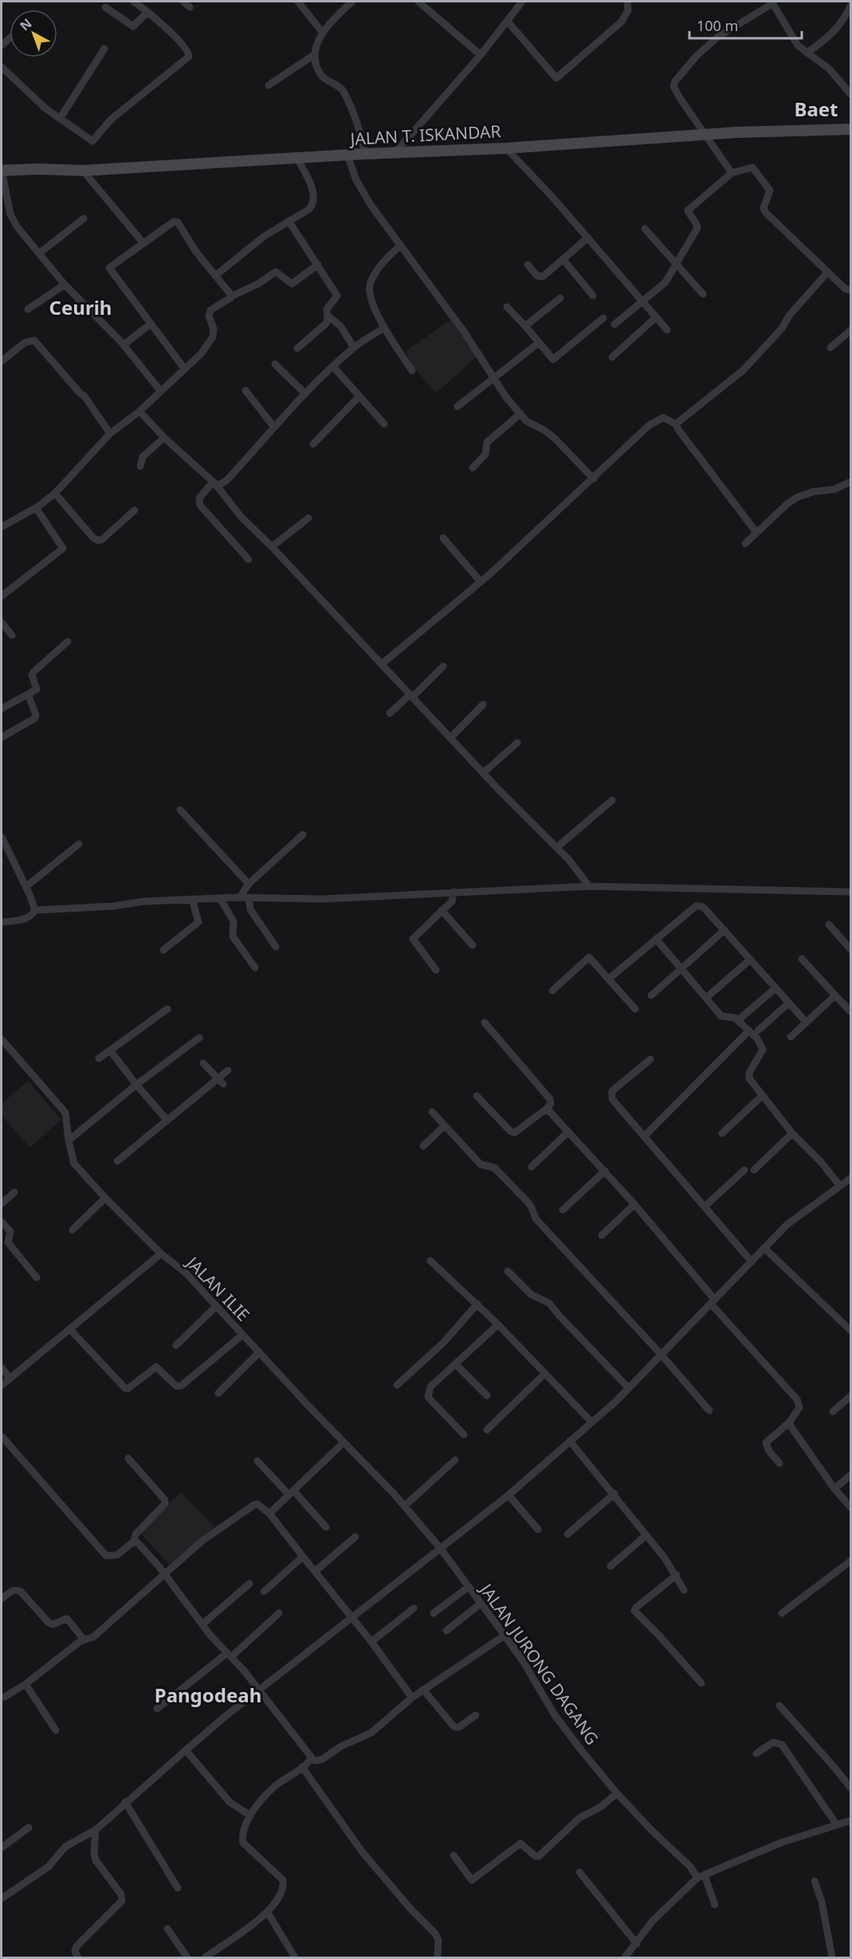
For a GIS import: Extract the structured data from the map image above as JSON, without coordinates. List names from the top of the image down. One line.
{"streets":{"street":["JALAN T. ISKANDAR","JALAN ILIE","JALAN JURONG DAGANG"]},"crossings":[["JALAN ILIE","JALAN JURONG DAGANG"]],"districts":["Baet","Ceurih","Pangodeah"],"scale_bar":"100 m","north":"top left"}
